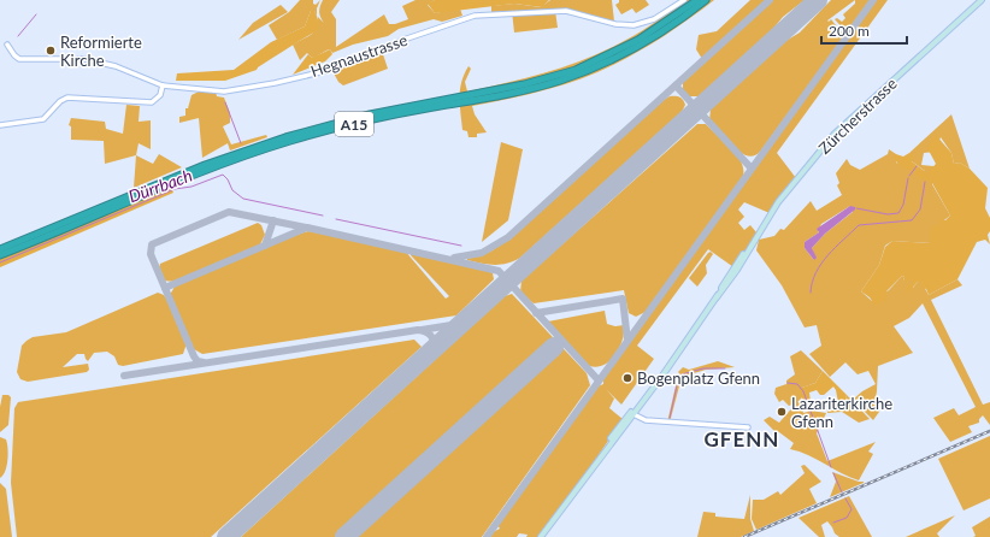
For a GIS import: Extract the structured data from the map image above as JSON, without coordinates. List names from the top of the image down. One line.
{"streets":{"highway":["A15"],"main road":["Zürcherstrasse"],"street":["Hegnaustrasse"]},"districts":["GFENN"],"water":["Dürrbach"],"places":["Reformierte Kirche","Bogenplatz Gfenn","Lazariterkirche Gfenn"],"scale_bar":"200 m"}
